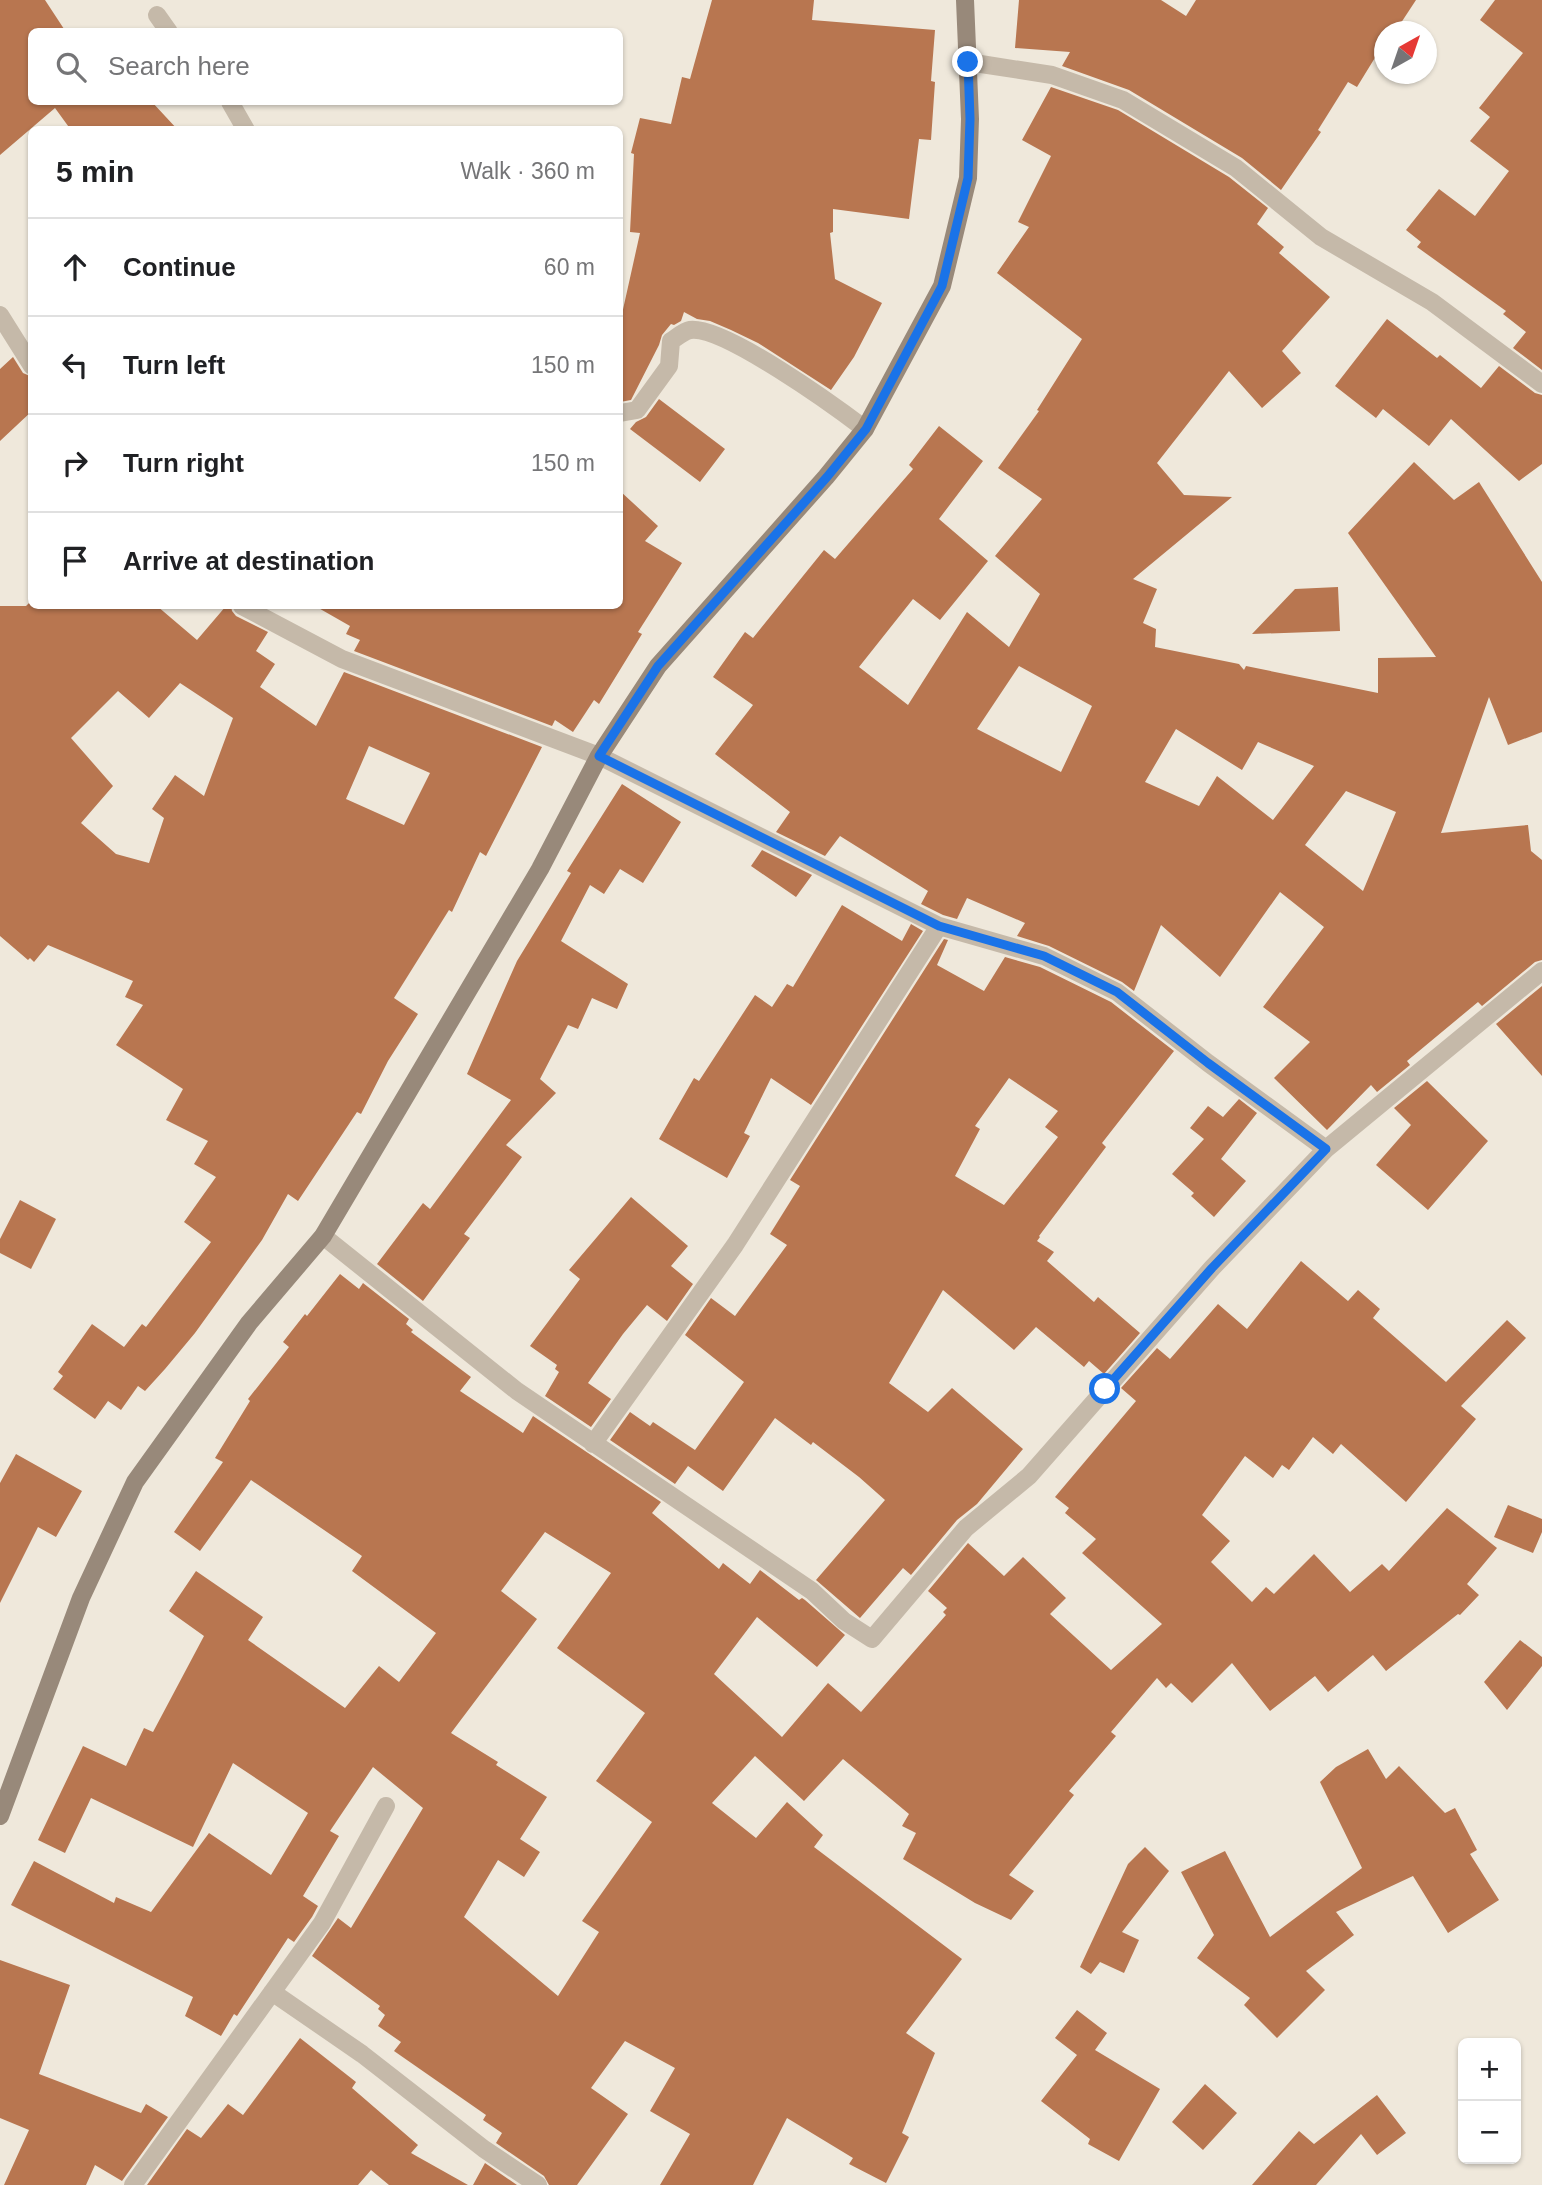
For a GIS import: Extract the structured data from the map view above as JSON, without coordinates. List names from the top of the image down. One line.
{"north":"top right","page":{"search":"Search here","heading":["5 min","Walk · 360 m"],"list":[["Continue","60 m"],["Turn left","150 m"],["Turn right","150 m"],"Arrive at destination"],"map_buttons":["+","−"]}}
